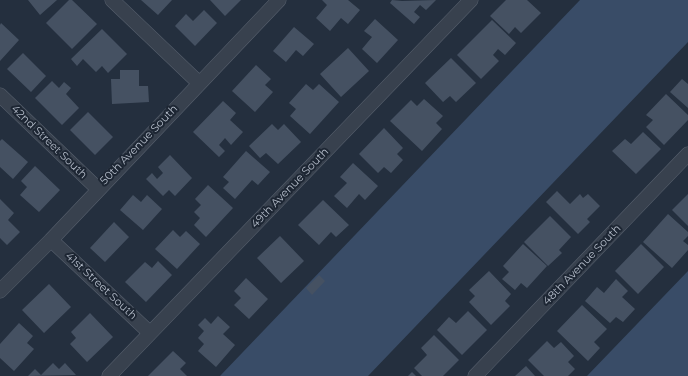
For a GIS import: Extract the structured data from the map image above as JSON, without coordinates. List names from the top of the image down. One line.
{"streets":{"street":["42nd Street South","50th Avenue South","49th Avenue South","48th Avenue South","41st Street South"]},"crossings":[["42nd Street South","50th Avenue South"],["50th Avenue South","41st Street South"],["49th Avenue South","41st Street South"]]}
